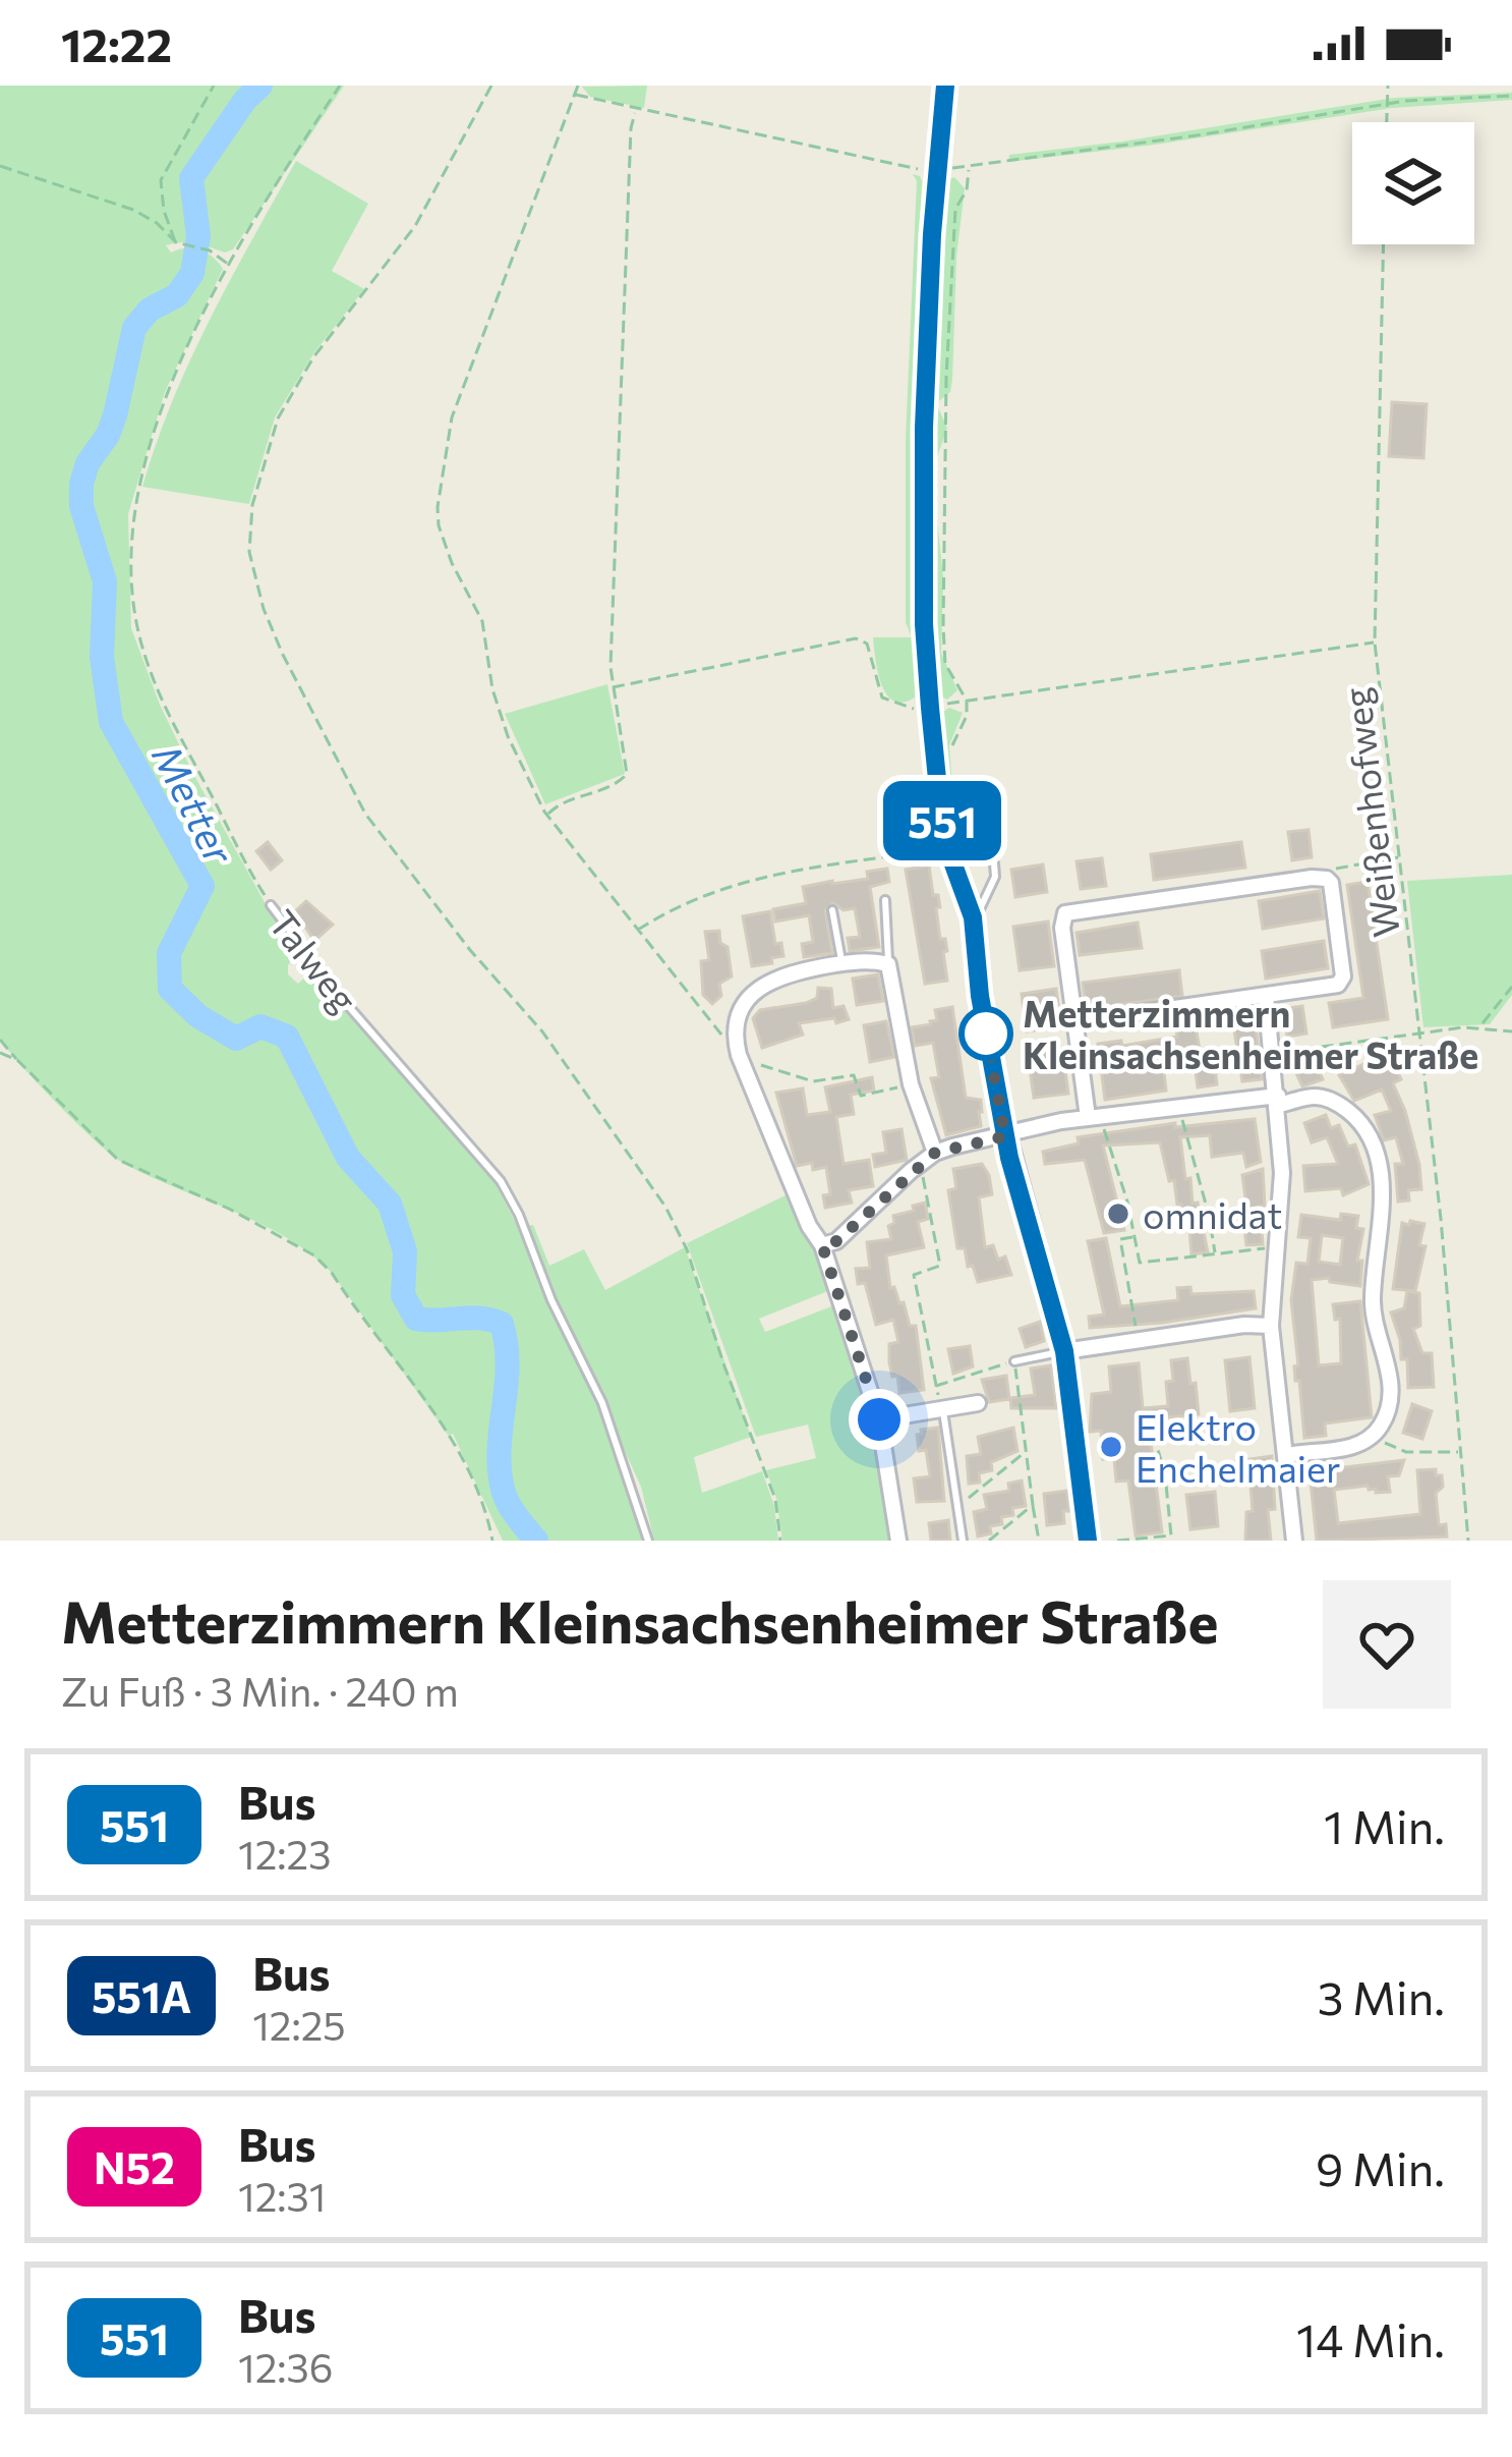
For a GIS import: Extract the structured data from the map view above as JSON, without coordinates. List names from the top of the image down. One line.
{"streets":{"lane":["Talweg"],"path":["Weißenhofweg"]},"water":["Metter"],"places":["Metterzimmern Kleinsachsenheimer Straße","omnidat","Elektro Enchelmaier"],"lines":["bus line 551"],"page":{"status":"12:22","on_map":"551","heading":["Metterzimmern Kleinsachsenheimer Straße","Zu Fuß · 3 Min. · 240 m"],"list":[{"mark":"551","name":"Bus","note":"12:23","value":"1 Min."},{"mark":"551A","name":"Bus","note":"12:25","value":"3 Min."},{"mark":"N52","name":"Bus","note":"12:31","value":"9 Min."},{"mark":"551","name":"Bus","note":"12:36","value":"14 Min."}]}}
